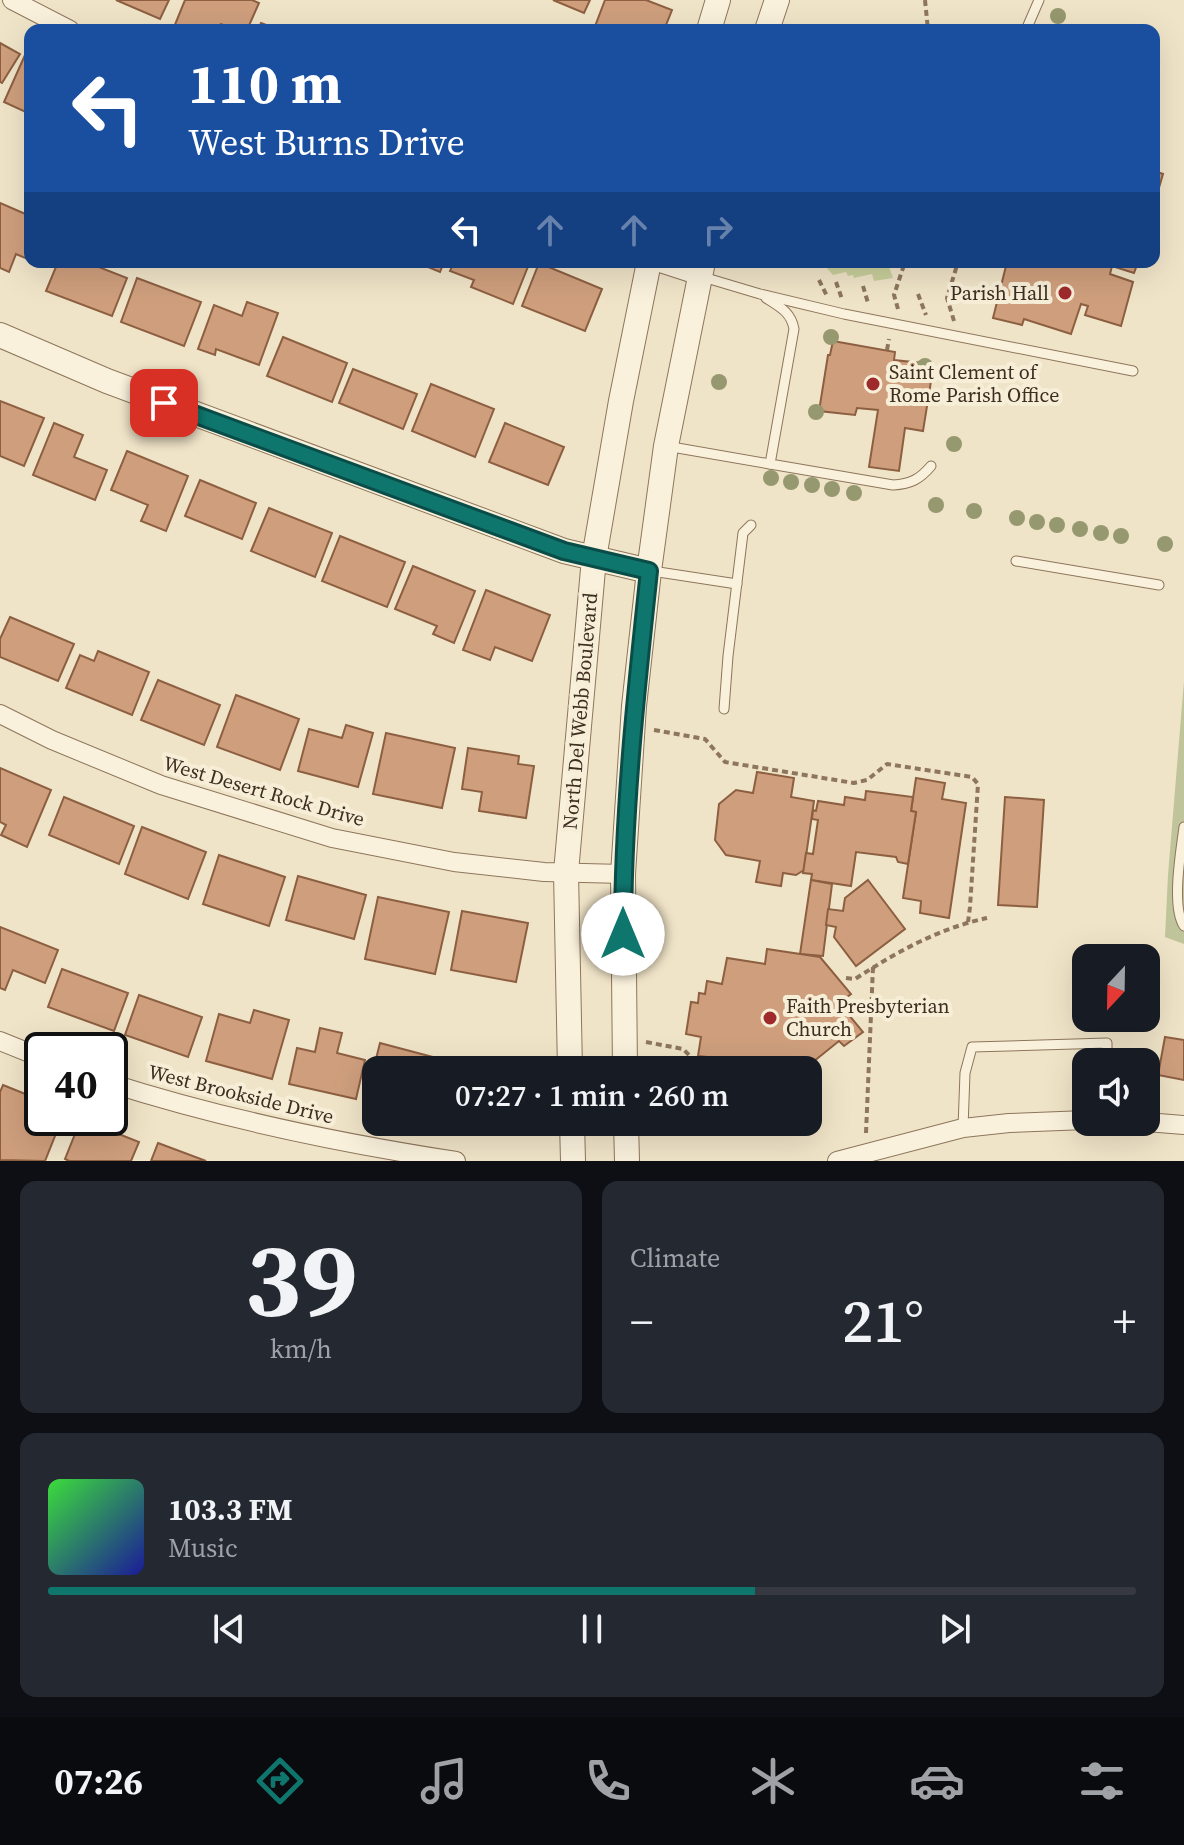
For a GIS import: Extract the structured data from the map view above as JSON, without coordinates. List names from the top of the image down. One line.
{"streets":{"street":["North Del Webb Boulevard","West Desert Rock Drive","West Brookside Drive"]},"crossings":[["North Del Webb Boulevard","West Desert Rock Drive"]],"places":["Parish Hall","Saint Clement of Rome Parish Office","Faith Presbyterian Church"],"north":"bottom","page":{"turn":["110 m","West Burns Drive"],"limit":"40","trip":"07:27 · 1 min · 260 m","tile":[["39","km/h"],"Climate"],"heat":["−","21°","+"],"song":["103.3 FM","Music"],"tabs":"07:26"}}
